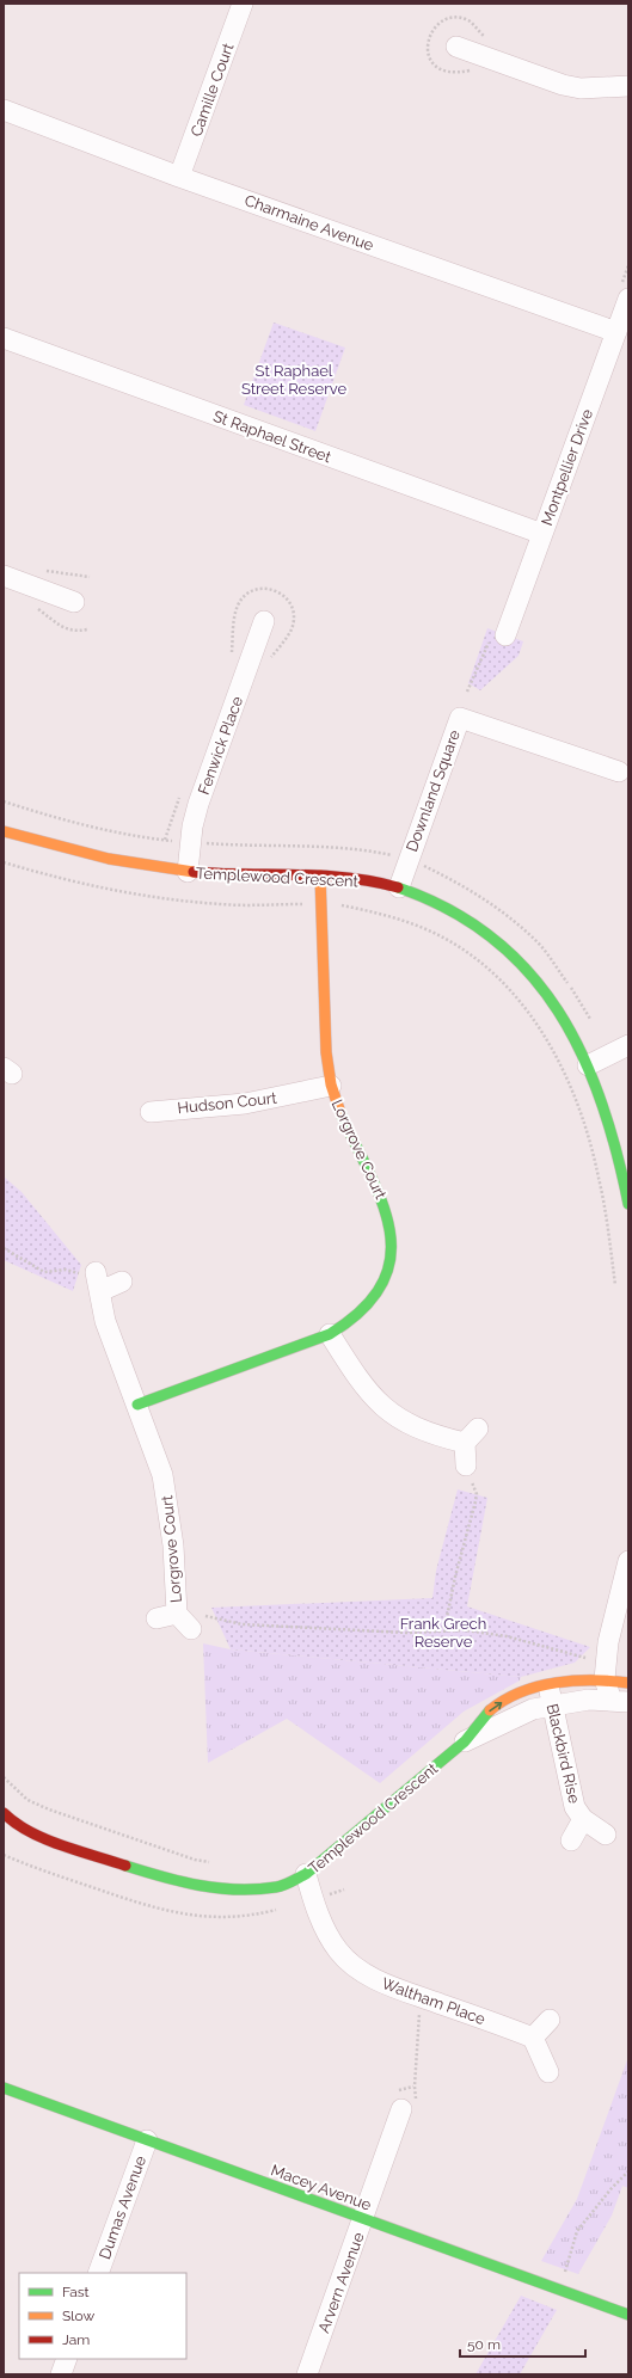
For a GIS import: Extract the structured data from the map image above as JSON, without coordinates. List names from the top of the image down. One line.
{"streets":{"street":["Camille Court","Charmaine Avenue","St Raphael Street","Montpellier Drive","Fenwick Place","Downland Square","Templewood Crescent","Hudson Court","Lorgrove Court","Blackbird Rise","Waltham Place","Macey Avenue","Dumas Avenue","Arvern Avenue"]},"crossings":[["Camille Court","Charmaine Avenue"],["Charmaine Avenue","Montpellier Drive"],["St Raphael Street","Montpellier Drive"],["Fenwick Place","Templewood Crescent"],["Downland Square","Templewood Crescent"],["Templewood Crescent","Lorgrove Court"],["Templewood Crescent","Blackbird Rise"],["Templewood Crescent","Waltham Place"],["Hudson Court","Lorgrove Court"],["Macey Avenue","Dumas Avenue"],["Macey Avenue","Arvern Avenue"]],"parks":["St Raphael Street Reserve","Frank Grech Reserve"],"legend":["Fast","Slow","Jam"],"scale_bar":"50 m"}
